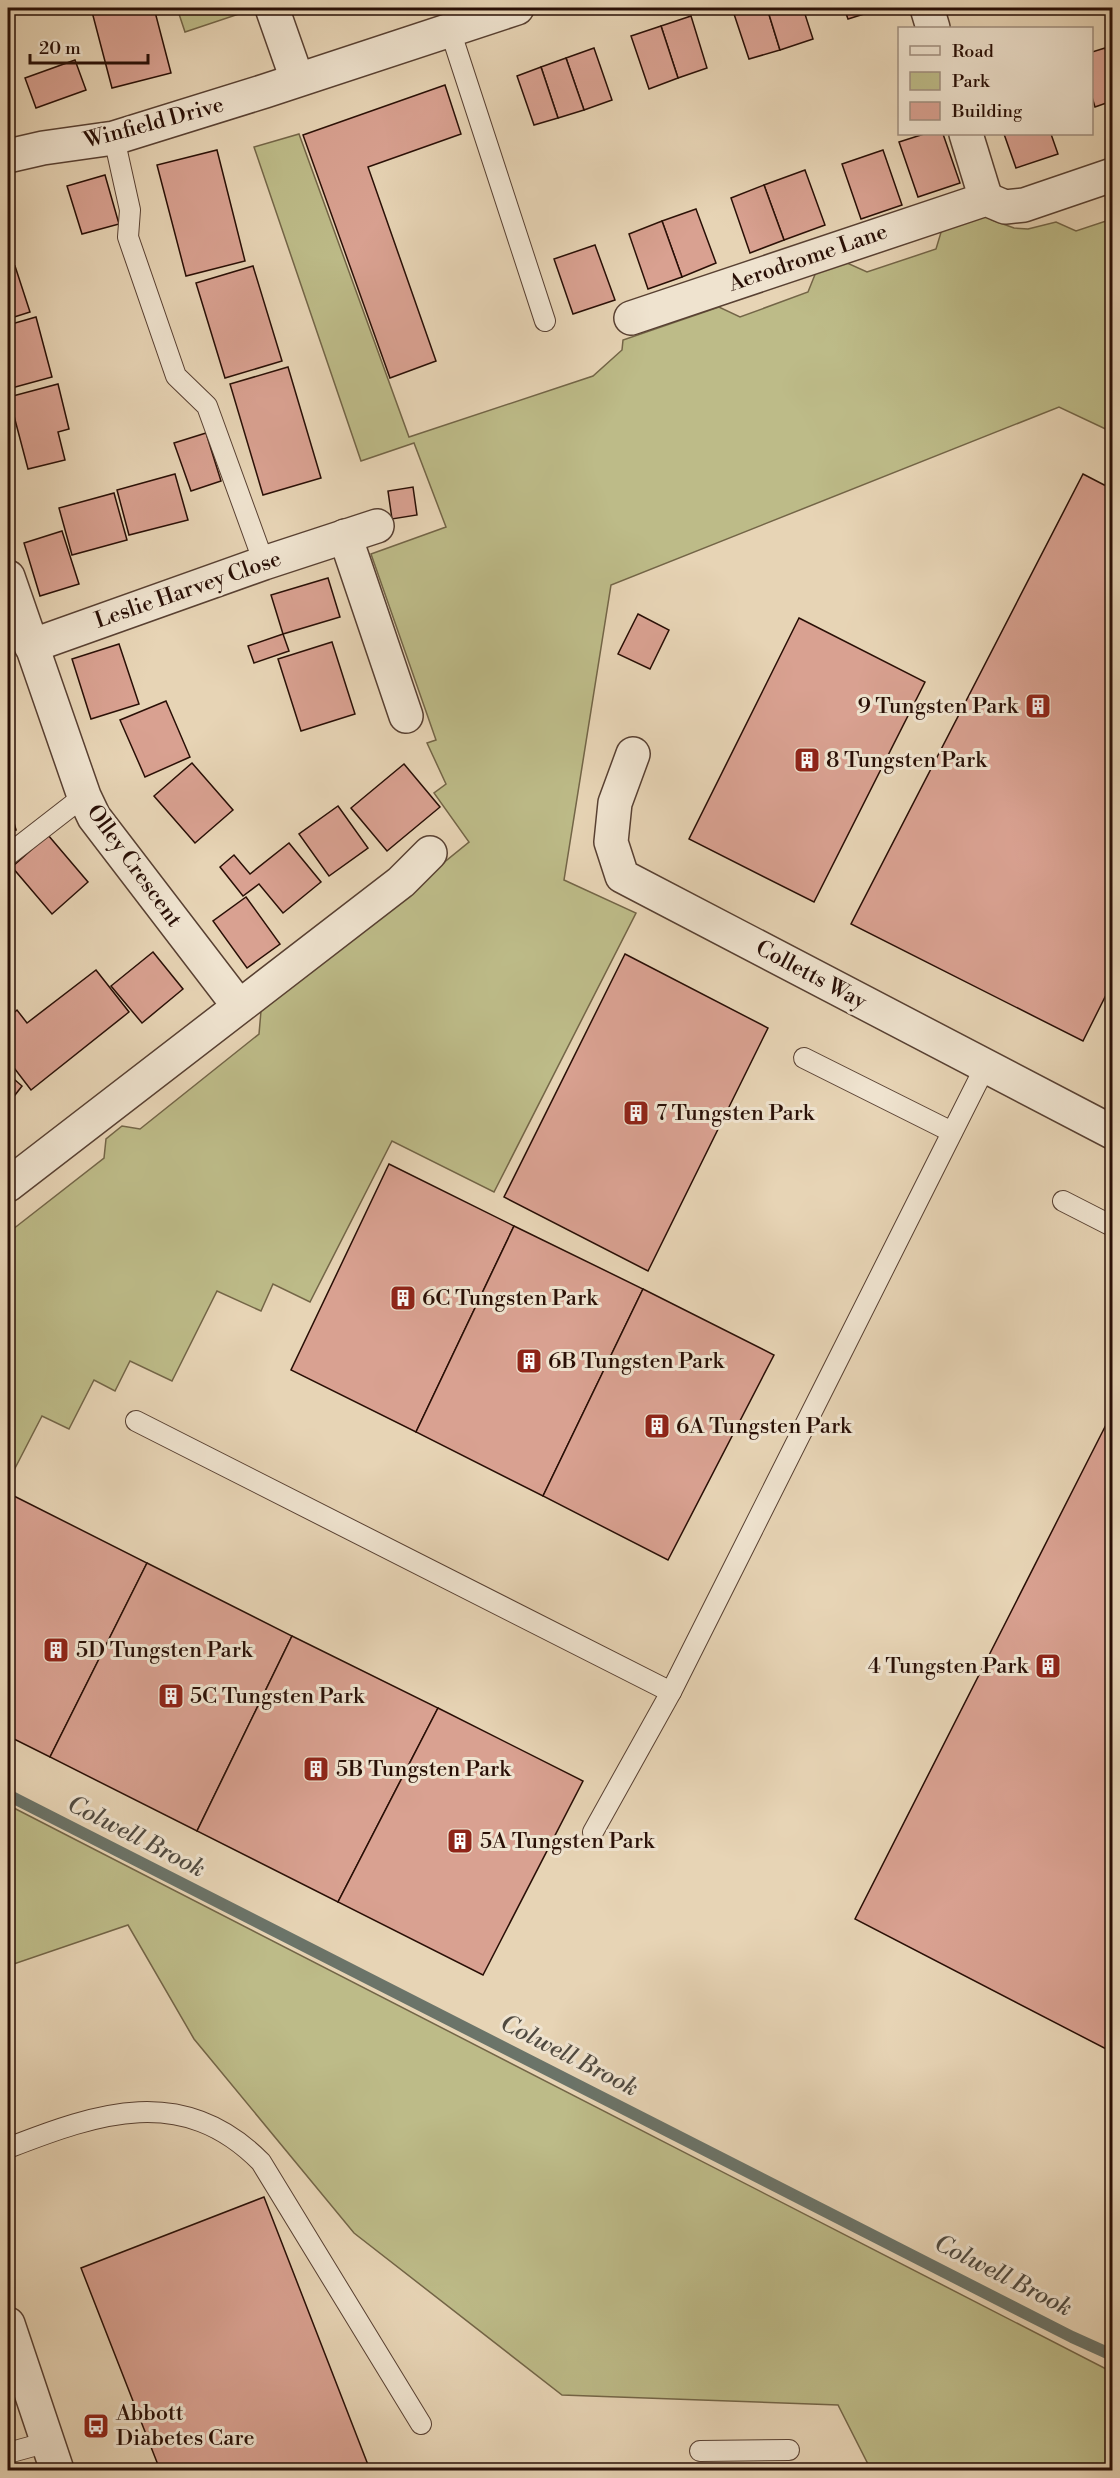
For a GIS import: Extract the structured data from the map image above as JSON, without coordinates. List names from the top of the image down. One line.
{"streets":{"street":["Winfield Drive","Aerodrome Lane","Leslie Harvey Close","Olley Crescent","Colletts Way"]},"crossings":[["Leslie Harvey Close","Olley Crescent"]],"water":["Colwell Brook"],"places":{"building":["9 Tungsten Park","8 Tungsten Park","7 Tungsten Park","6C Tungsten Park","6B Tungsten Park","6A Tungsten Park","5D Tungsten Park","4 Tungsten Park","5C Tungsten Park","5B Tungsten Park","5A Tungsten Park"],"bus stop":["Abbott Diabetes Care"]},"legend":["Road","Park","Building"],"scale_bar":"20 m"}
